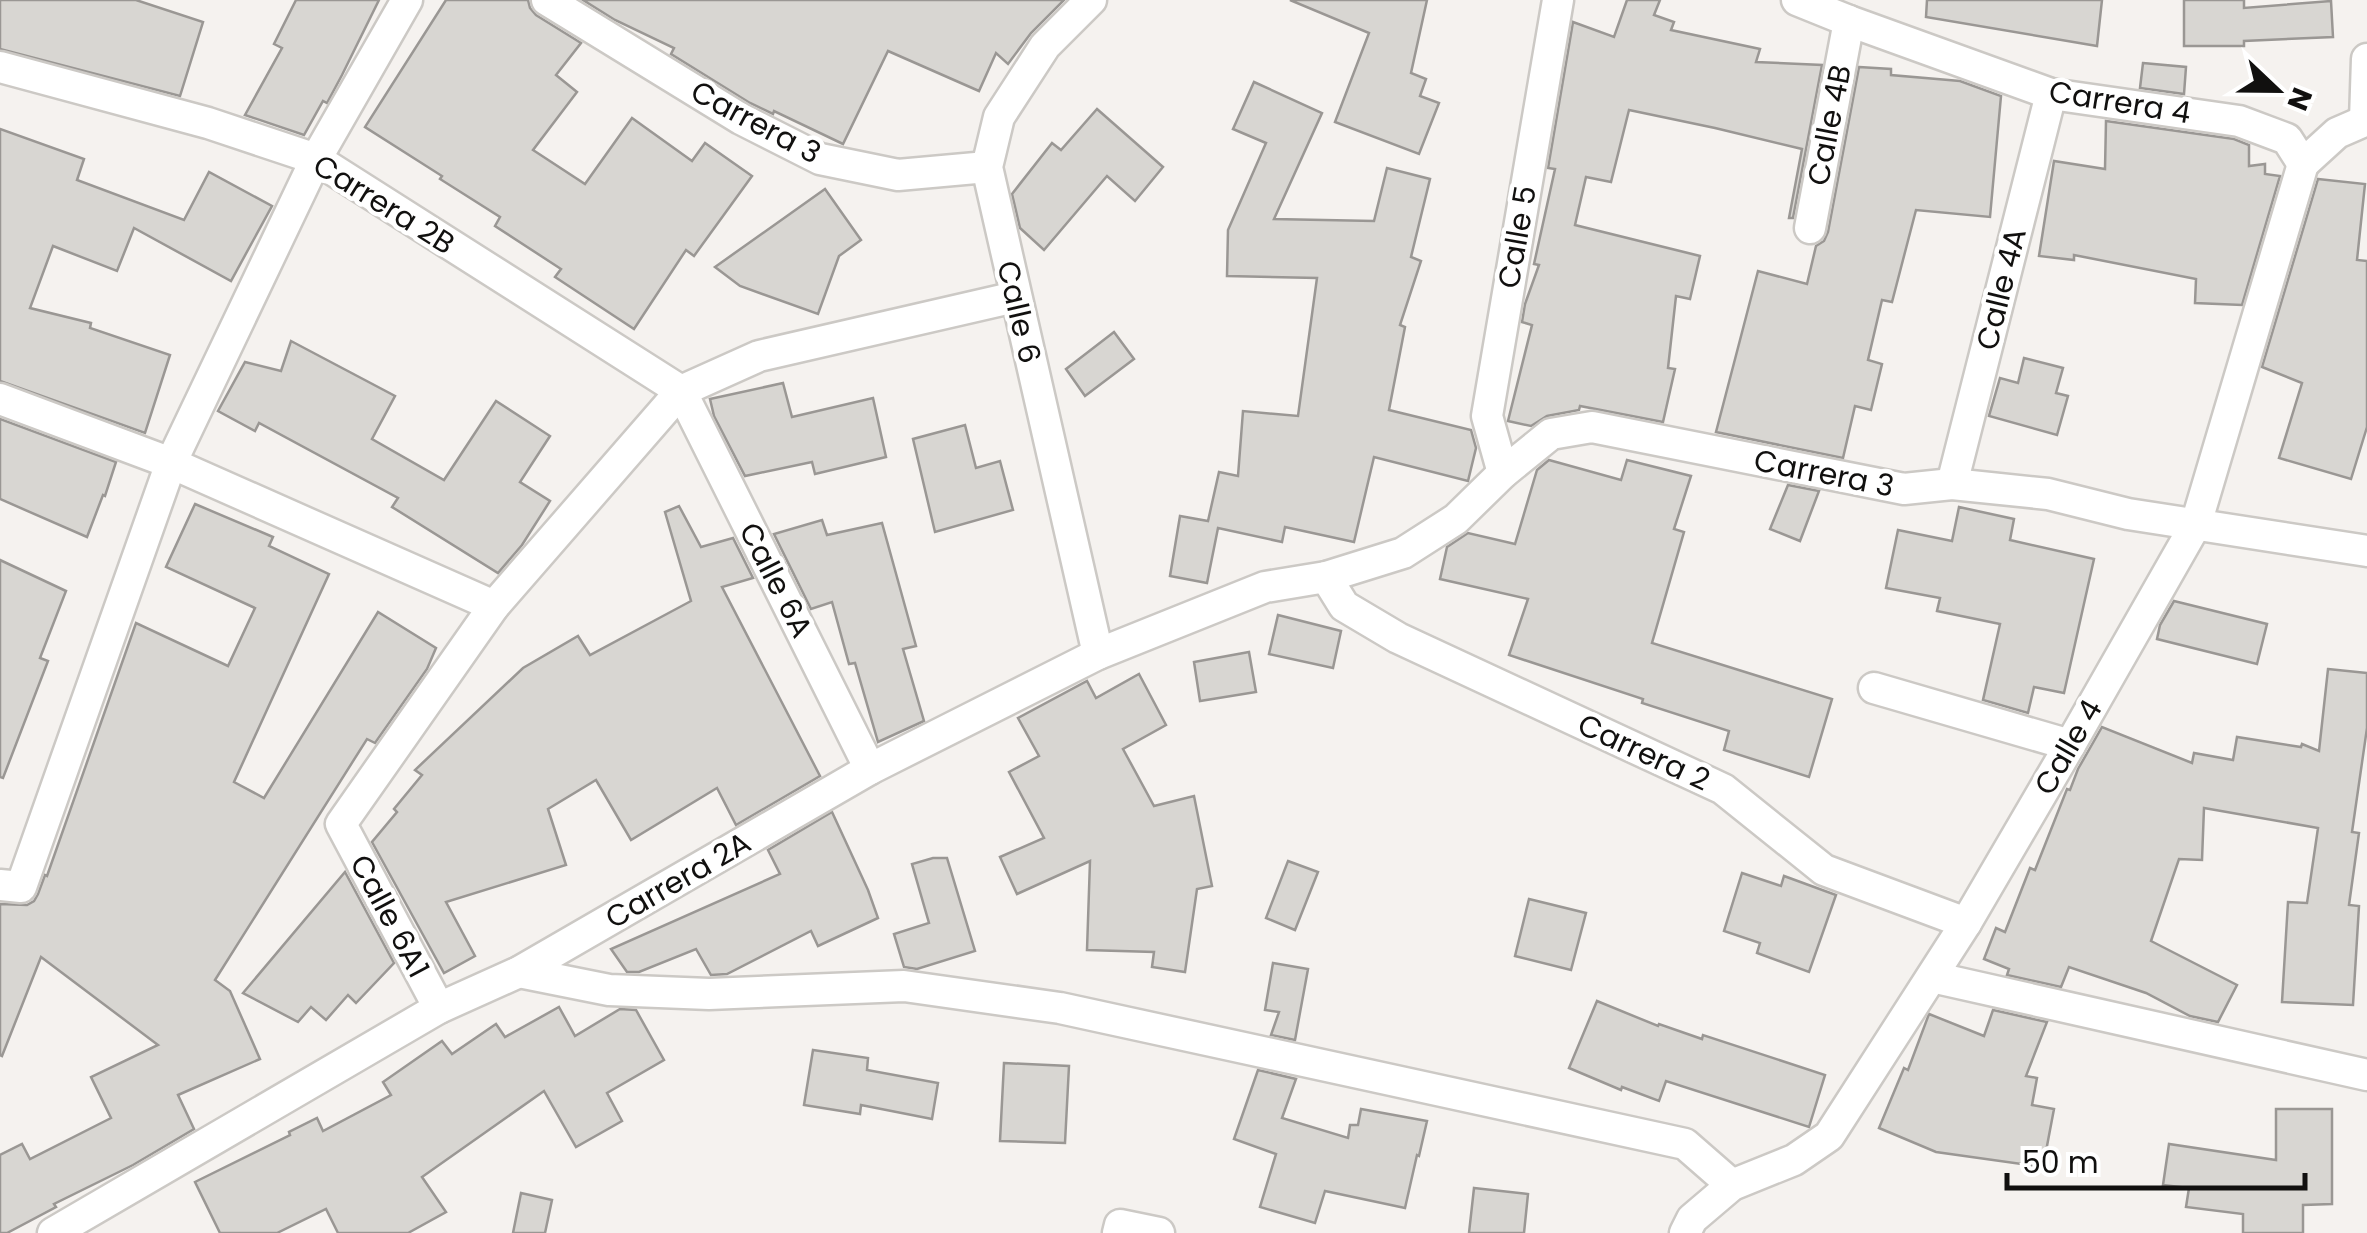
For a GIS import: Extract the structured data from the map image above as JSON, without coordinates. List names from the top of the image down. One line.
{"streets":{"street":["Carrera 4","Carrera 3","Calle 4B","Carrera 2B","Calle 5","Calle 4A","Calle 6","Calle 6A","Calle 4","Carrera 2","Carrera 2A","Calle 6A1"]},"crossings":[["Carrera 4","Calle 4B"],["Carrera 4","Calle 4A"],["Carrera 4","Calle 4"],["Carrera 3","Calle 5"],["Carrera 3","Calle 4A"],["Carrera 3","Calle 6"],["Carrera 3","Calle 4"],["Carrera 3","Carrera 2"],["Carrera 3","Carrera 2A"],["Carrera 2B","Calle 6A"],["Calle 6","Carrera 2A"],["Calle 6A","Carrera 2A"],["Calle 4","Carrera 2"],["Carrera 2","Carrera 2A"],["Carrera 2A","Calle 6A1"]],"scale_bar":"50 m","north":"right"}
